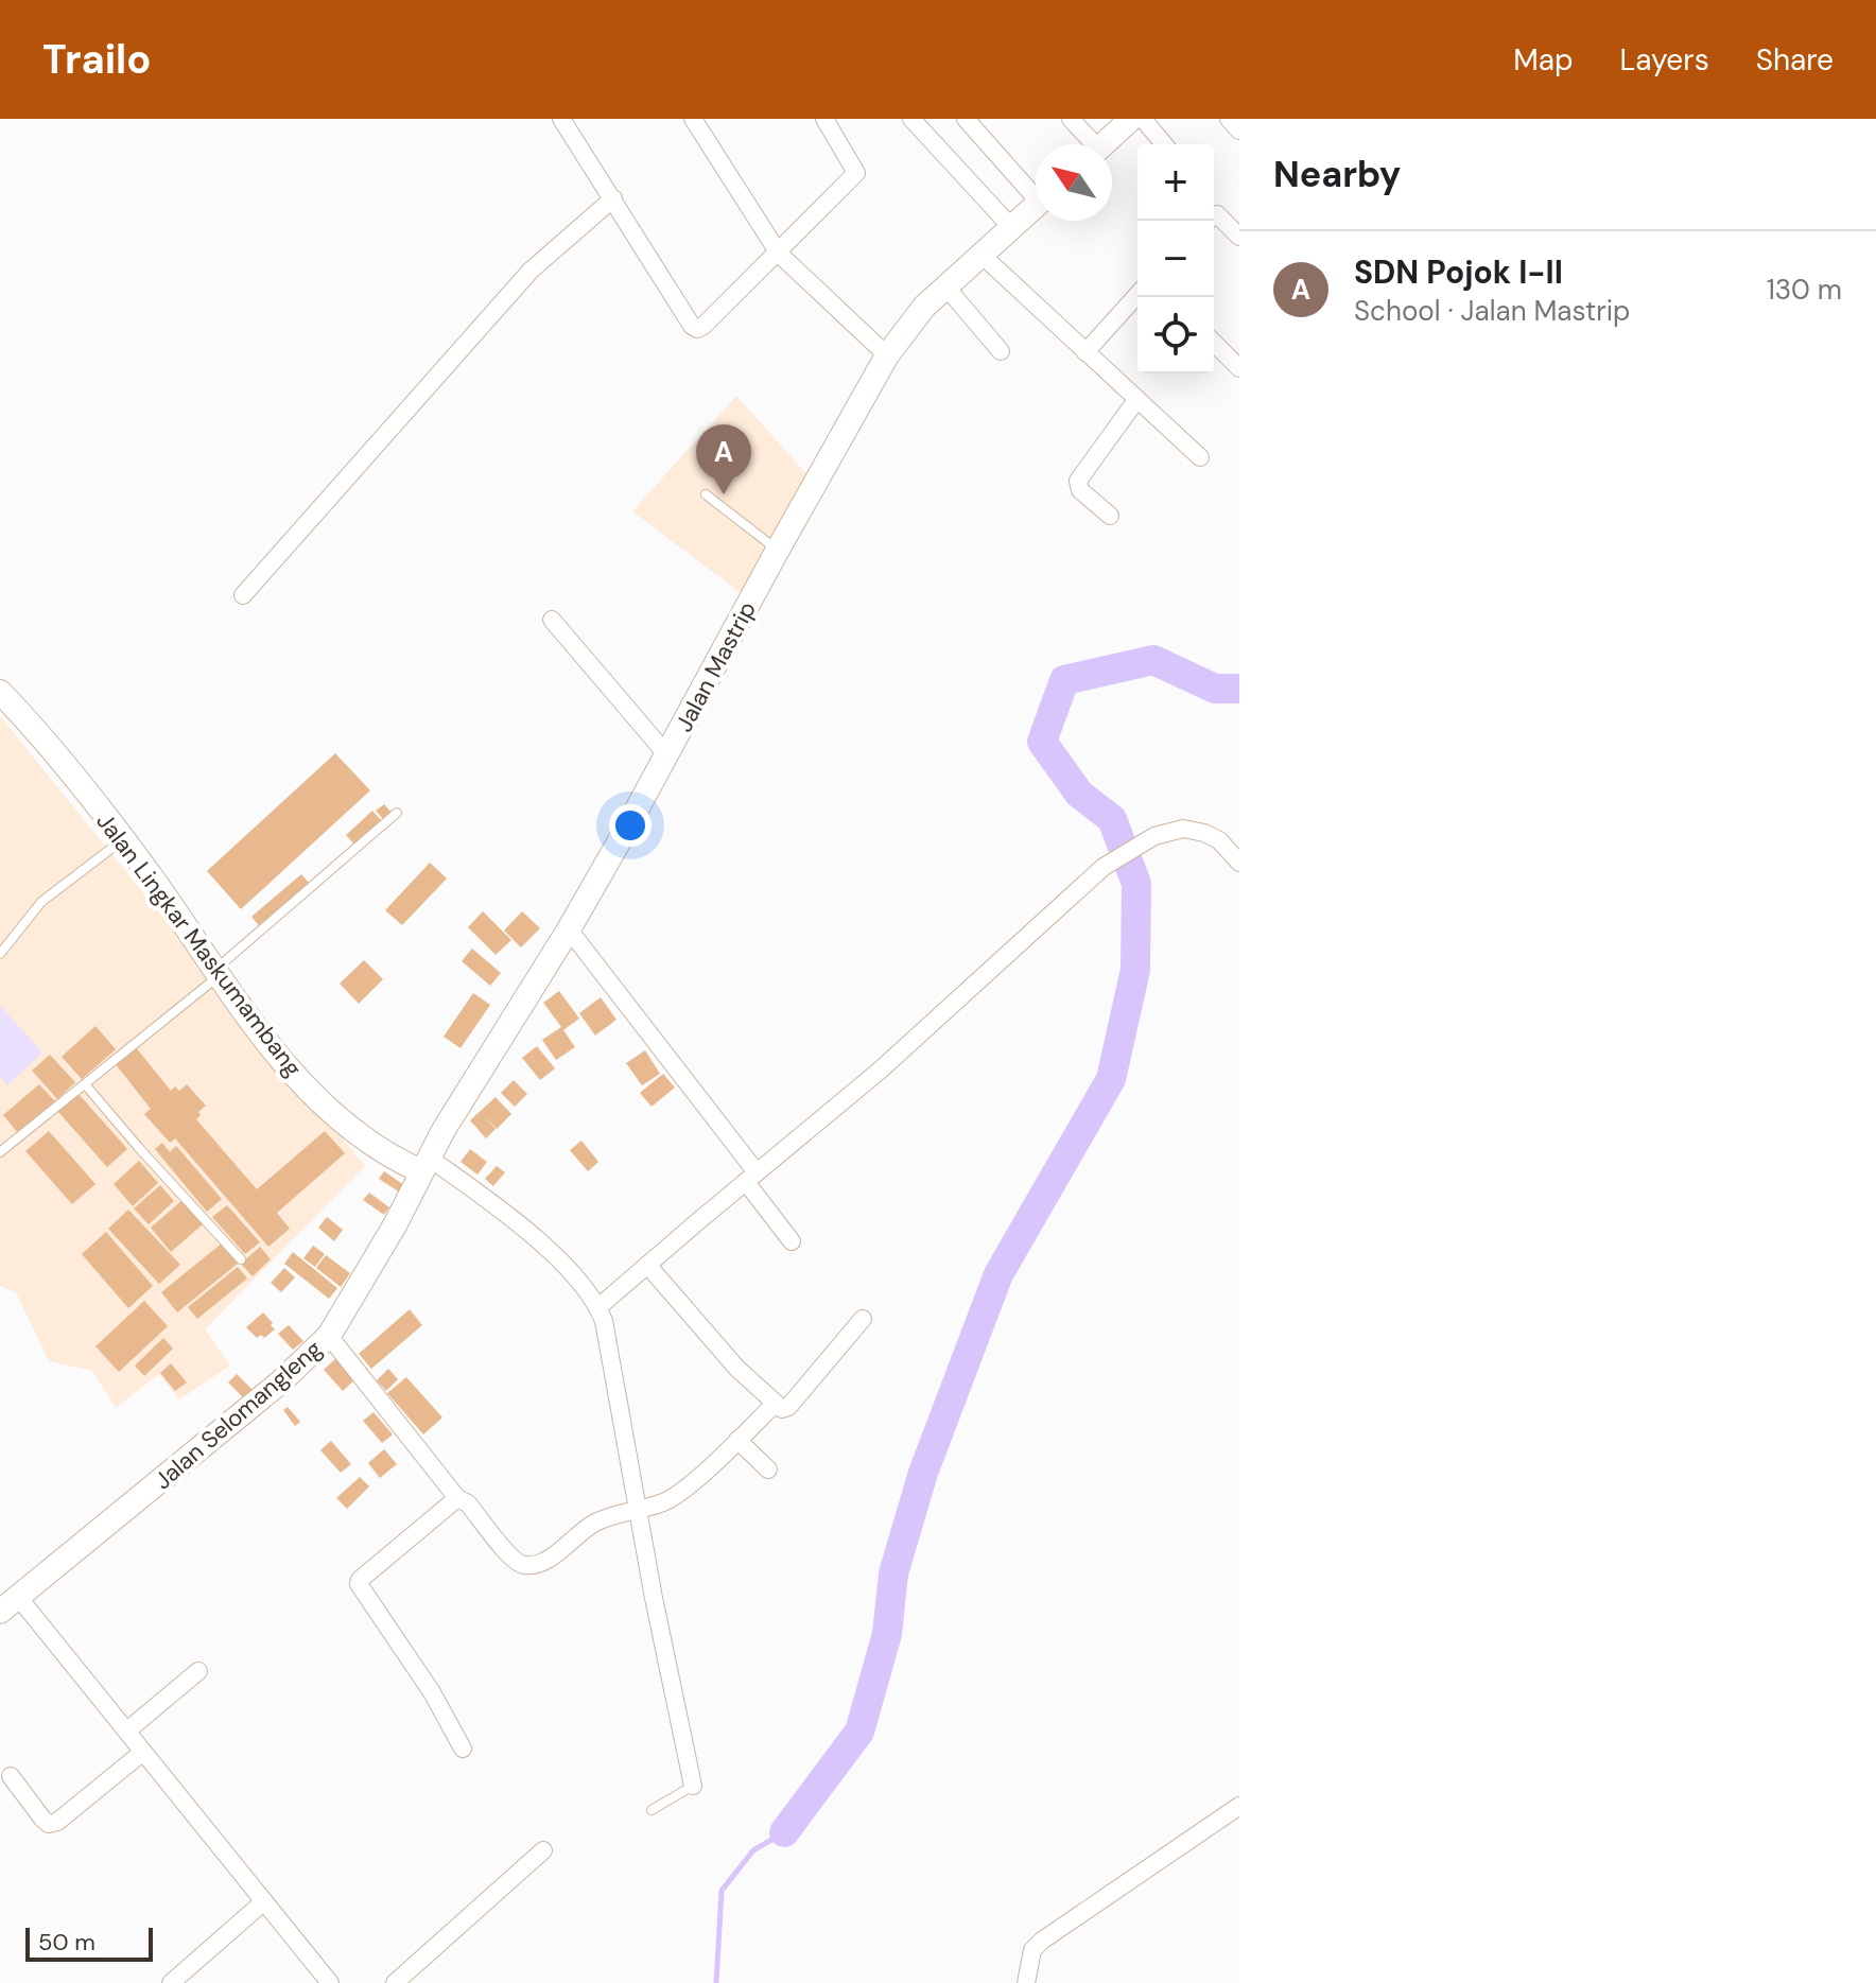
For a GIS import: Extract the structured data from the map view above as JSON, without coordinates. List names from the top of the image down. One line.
{"streets":{"street":["Jalan Mastrip","Jalan Lingkar Maskumambang","Jalan Selomangleng"]},"crossings":[["Jalan Mastrip","Jalan Lingkar Maskumambang"],["Jalan Mastrip","Jalan Selomangleng"],["Jalan Lingkar Maskumambang","Jalan Selomangleng"]],"scale_bar":"50 m","north":"top left","page":{"header":"Trailo","nav":["Map","Layers","Share"],"heading":"Nearby","map_buttons":["+","−"],"list":[{"mark":"A","name":"SDN Pojok I-II","note":"School · Jalan Mastrip","value":"130 m"}],"pins":"A","scale":"50 m"}}
